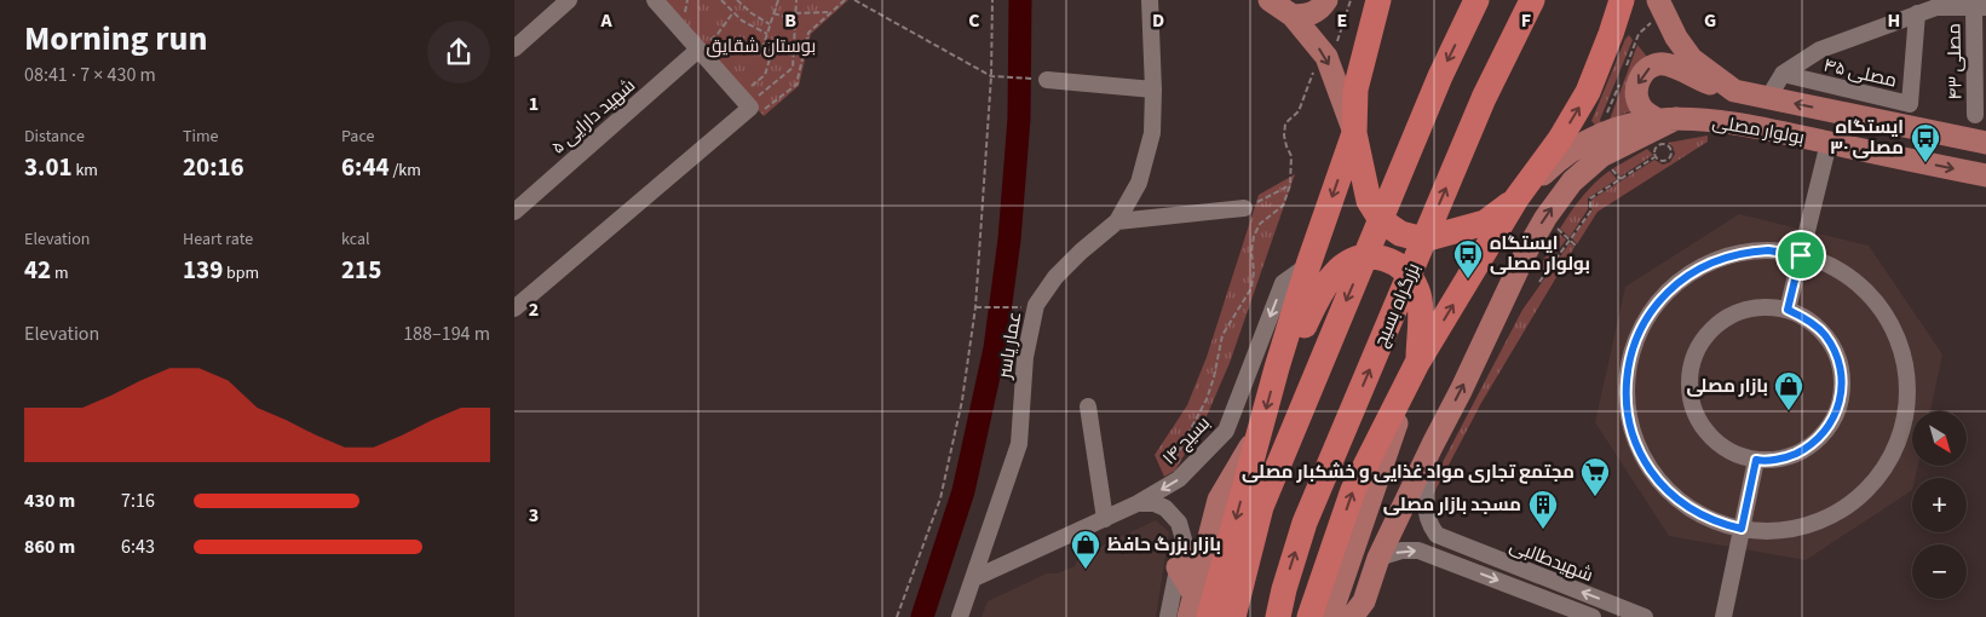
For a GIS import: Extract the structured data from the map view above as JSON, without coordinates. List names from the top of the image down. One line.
{"streets":{"highway":["بزرگراه بسیج"],"main road":["بولوار مصلی"],"street":["مصلی ۴۳","مصلی ۴۵","شهید دارایی ۵","عمار یاسر","بسیج ۱۴","شهیدطالبی"]},"crossings":[["عمار یاسر","بسیج ۱۴"]],"one_way":["بسیج ۱۴"],"parks":["بوستان شقایق"],"places":{"bus stop":["ایستگاه مصلی ۳۰","ایستگاه بولوار مصلی"],"shop":["بازار مصلى","بازار بزرگ حافظ"],"supermarket":["مجتمع تجاری مواد غذایی و خشکبار مصلی"],"building":["مسجد بازار مصلی"]},"north":"bottom right","page":{"heading":["Morning run","08:41 · 7 × 430 m"],"stats":[["Distance","3.01 km"],["Time","20:16"],["Pace","6:44 /km"],["Elevation","42 m"],["Heart rate","139 bpm"],["kcal","215"]],"chart":["Elevation","188–194 m"],"map_buttons":["+","−"],"list":[{"name":"430 m","note":"7:16"},{"name":"860 m","note":"6:43"}]},"grid":{"columns":["A","B","C","D","E","F","G","H"],"rows":["1","2","3"]}}
